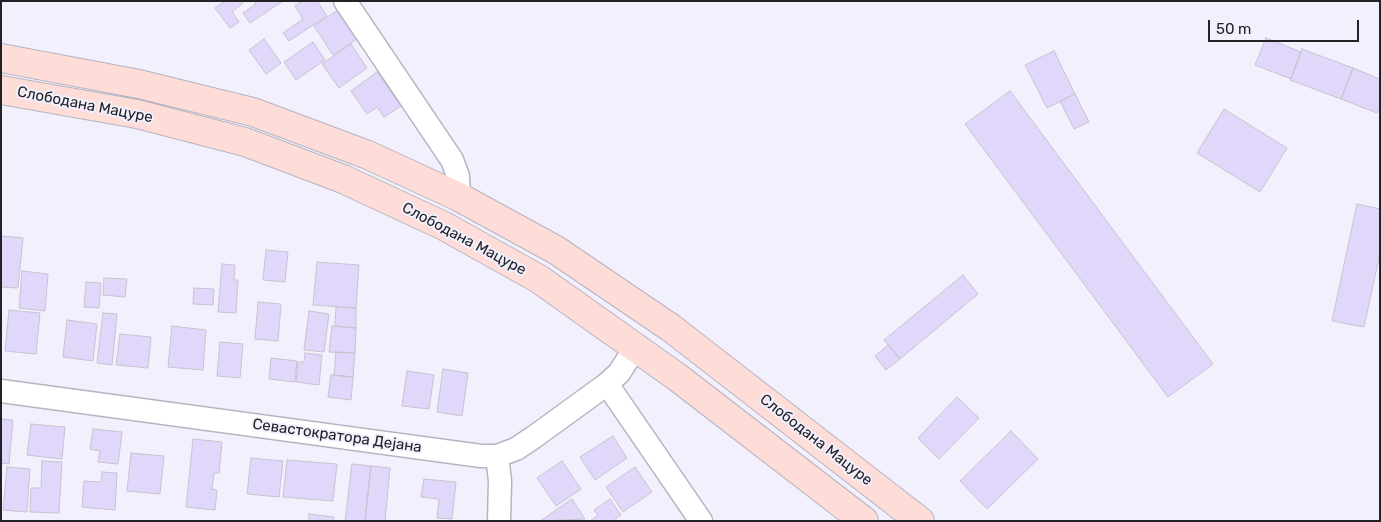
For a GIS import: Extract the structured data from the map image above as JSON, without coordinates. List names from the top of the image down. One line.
{"streets":{"street":["Слободана Мацуре","Севастократора Дејана"]},"crossings":[["Слободана Мацуре","Севастократора Дејана"]],"scale_bar":"50 m"}
